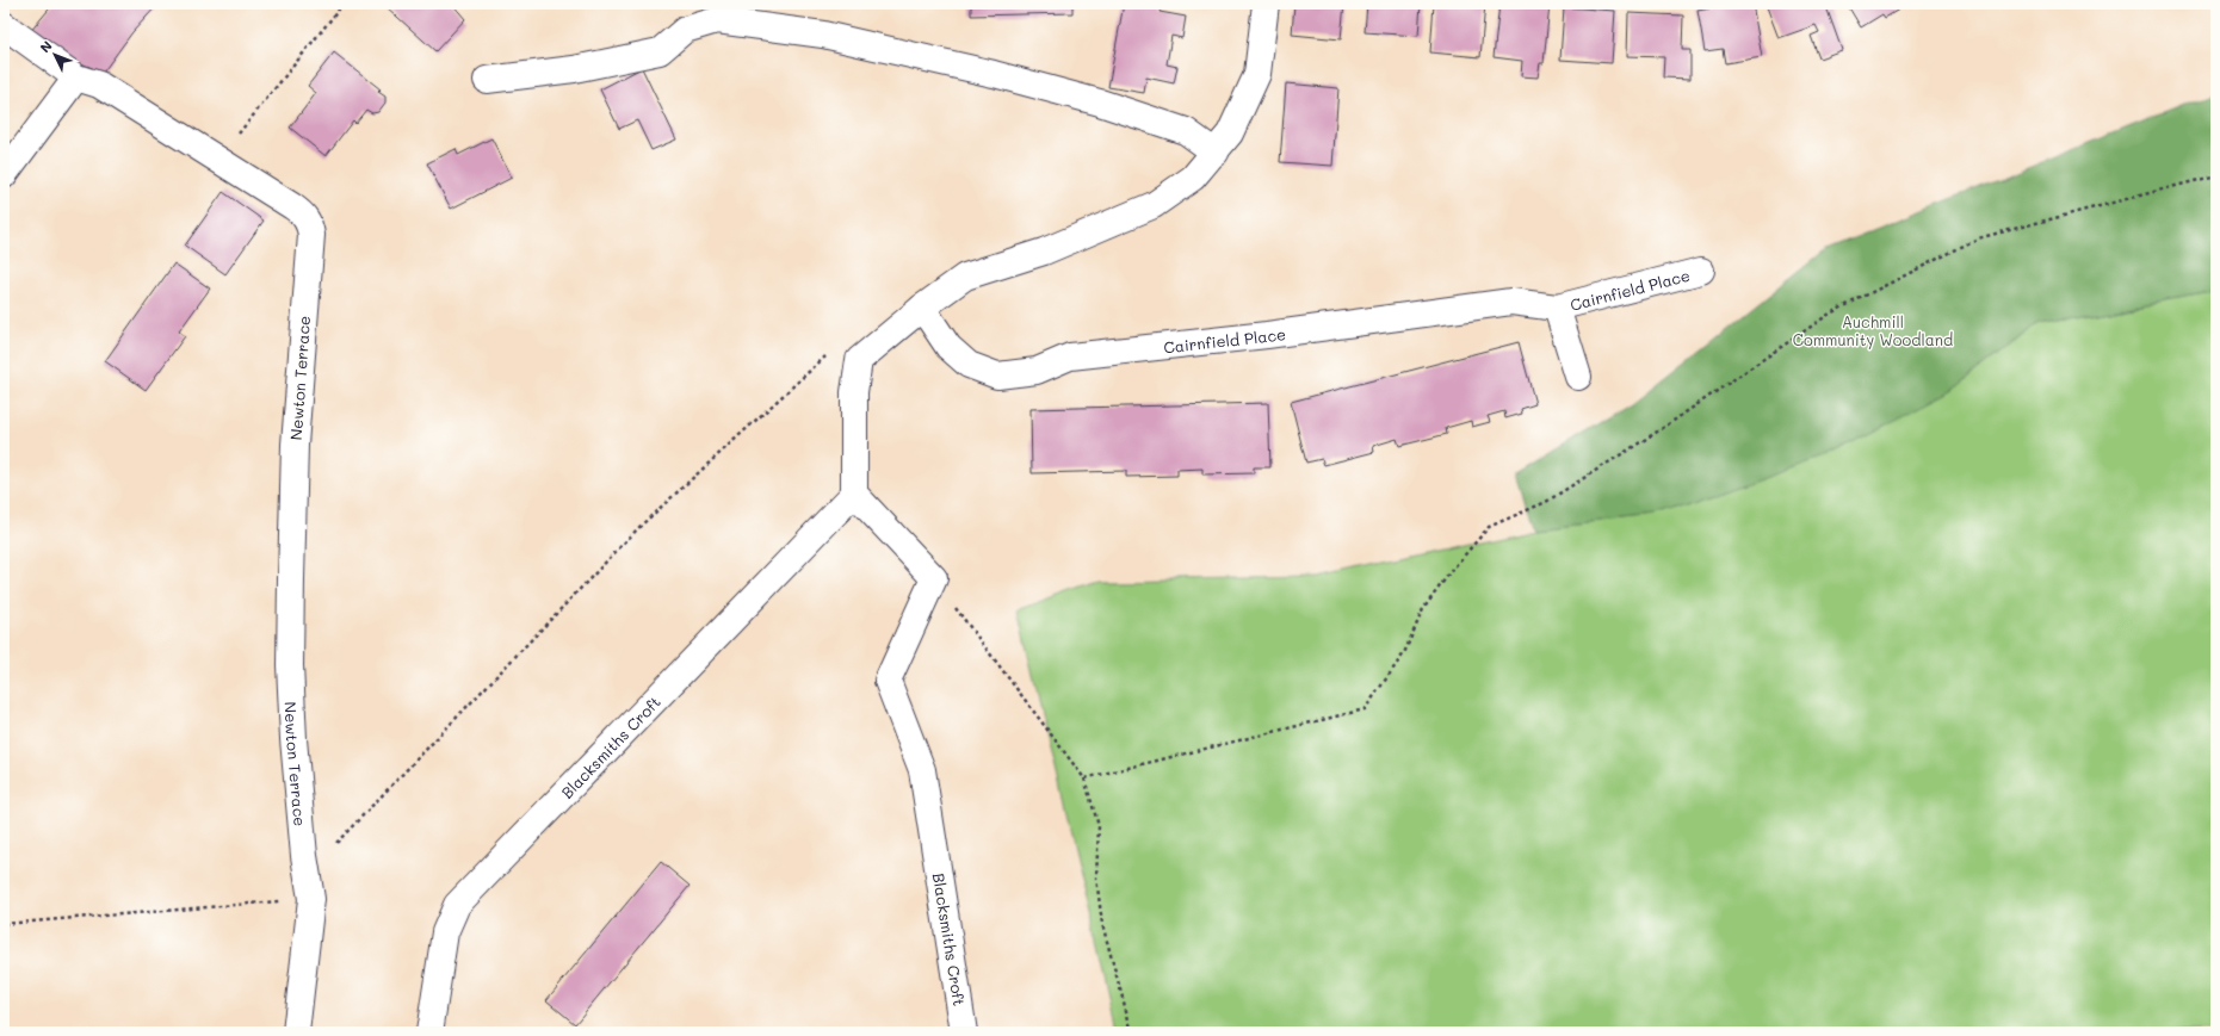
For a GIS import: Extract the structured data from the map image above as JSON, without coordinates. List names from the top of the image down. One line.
{"streets":{"street":["Cairnfield Place","Newton Terrace","Blacksmiths Croft"]},"parks":["Auchmill Community Woodland"],"north":"top left"}
